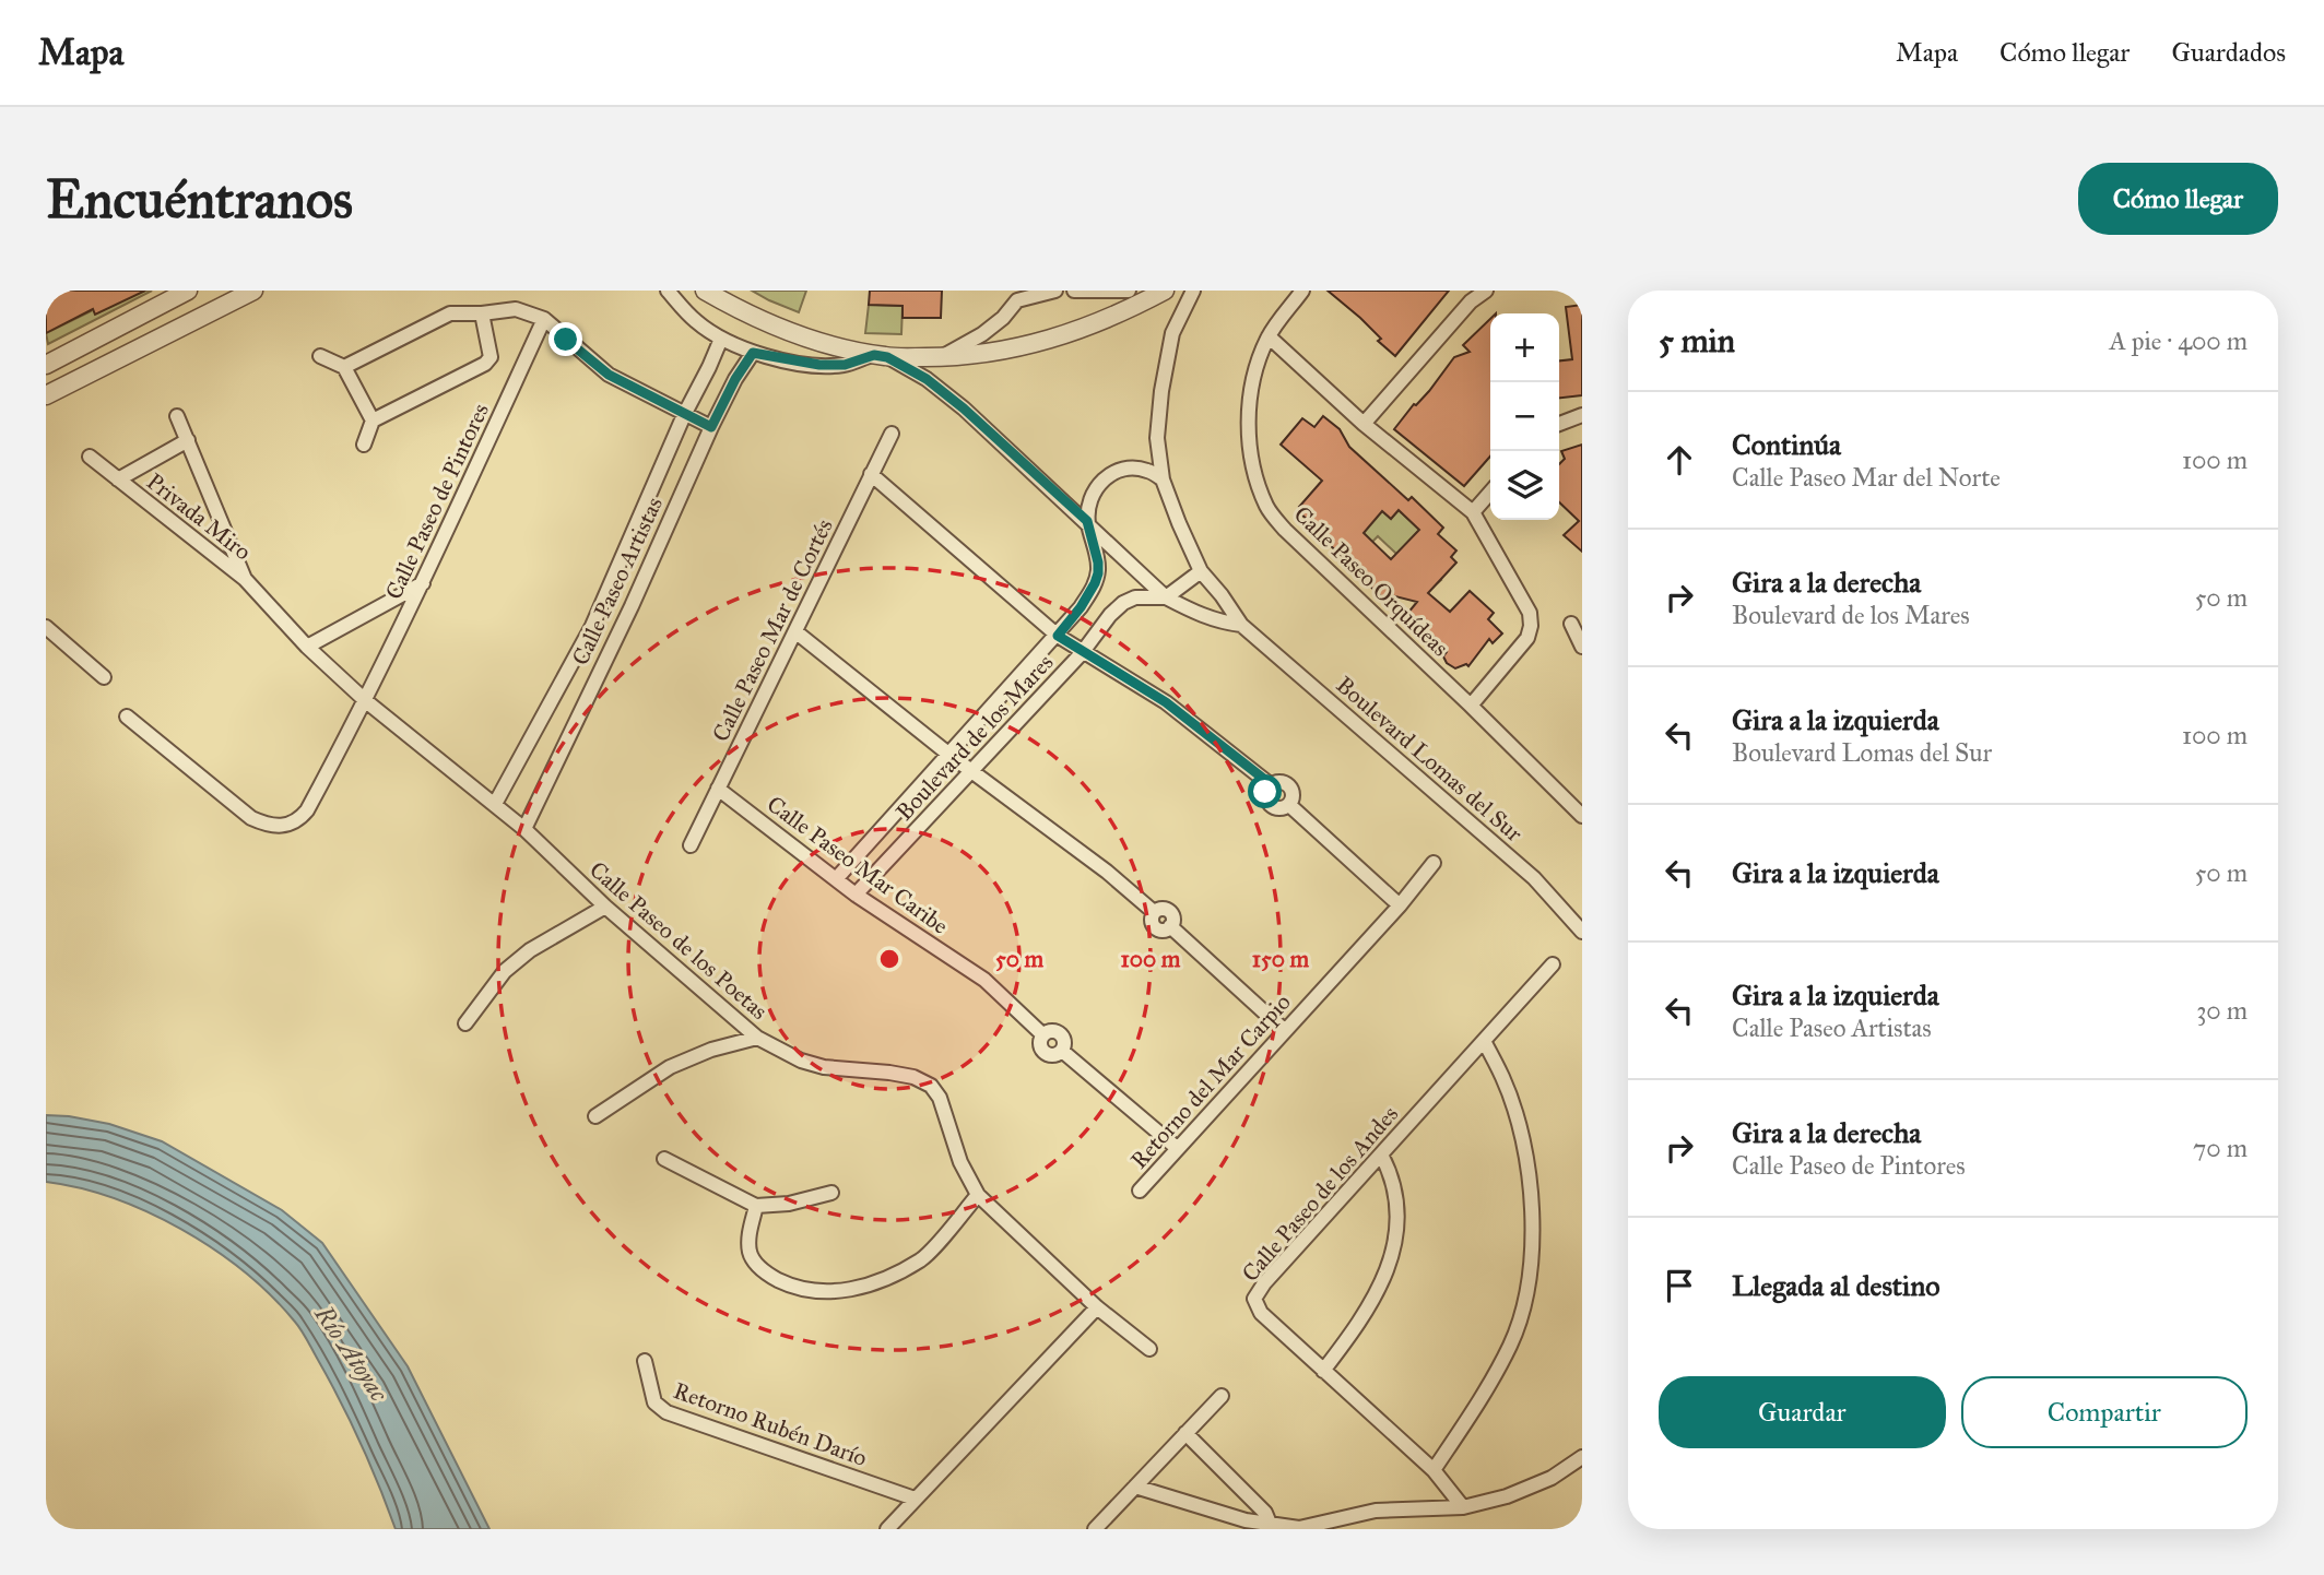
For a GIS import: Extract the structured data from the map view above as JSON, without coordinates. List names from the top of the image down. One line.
{"streets":{"street":["Calle Paseo de Pintores","Privada Miro","Calle Paseo Artistas","Calle Paseo Orquídeas","Calle Paseo Mar de Cortés","Boulevard de los Mares","Boulevard Lomas del Sur","Calle Paseo Mar Caribe","Calle Paseo de los Poetas","Retorno del Mar Carpio","Calle Paseo de los Andes","Retorno Rubén Darío"]},"crossings":[["Calle Paseo de Pintores","Calle Paseo de los Poetas"],["Privada Miro","Calle Paseo de los Poetas"],["Calle Paseo Artistas","Calle Paseo de los Poetas"],["Calle Paseo Mar de Cortés","Calle Paseo Mar Caribe"],["Boulevard de los Mares","Boulevard Lomas del Sur"],["Boulevard de los Mares","Calle Paseo Mar Caribe"],["Calle Paseo Mar Caribe","Retorno del Mar Carpio"]],"water":["Río Atoyac"],"page":{"header":"Mapa","nav":["Mapa","Cómo llegar","Guardados"],"buttons":["Cómo llegar",["Guardar","Compartir"]],"title":"Encuéntranos","heading":["5 min","A pie · 400 m"],"map_buttons":["+","−"],"list":[["Continúa","Calle Paseo Mar del Norte","100 m"],["Gira a la derecha","Boulevard de los Mares","50 m"],["Gira a la izquierda","Boulevard Lomas del Sur","100 m"],["Gira a la izquierda","50 m"],["Gira a la izquierda","Calle Paseo Artistas","30 m"],["Gira a la derecha","Calle Paseo de Pintores","70 m"],"Llegada al destino"]},"rings":["50 m","100 m","150 m"]}
